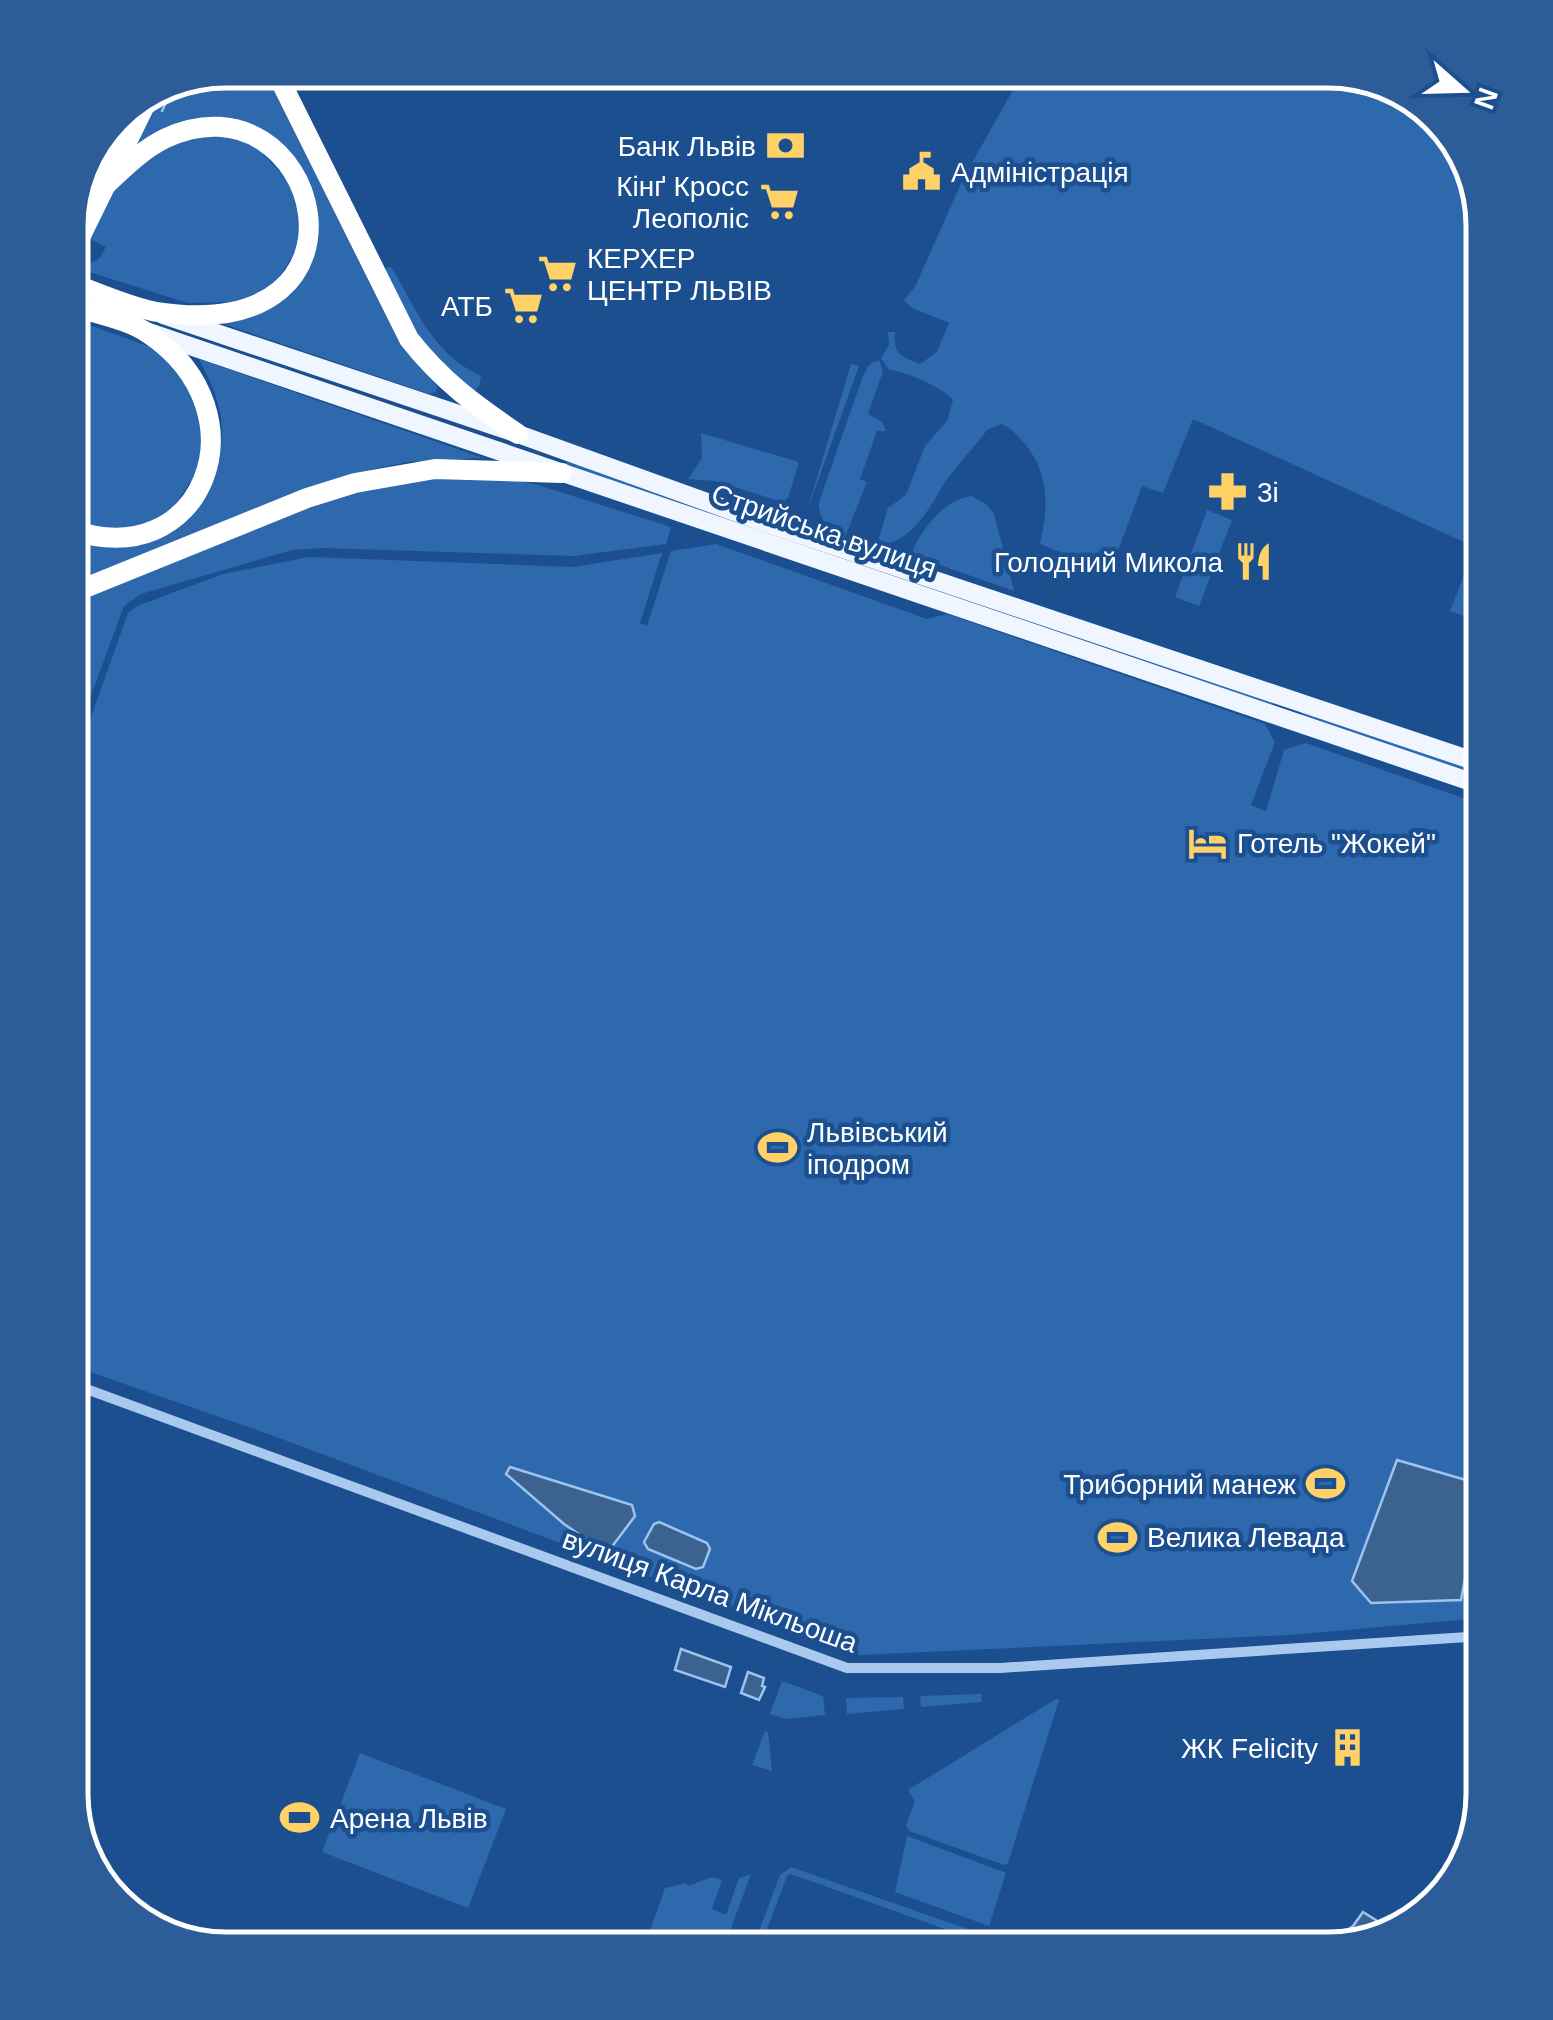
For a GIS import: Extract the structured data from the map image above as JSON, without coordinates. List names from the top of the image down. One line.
{"streets":{"main road":["Стрийська вулиця"],"street":["вулиця Карла Мікльоша"]},"places":{"bank":["Банк Львів"],"public building":["Адміністрація"],"supermarket":["Кінґ Кросс Леополіс","КЕРХЕР ЦЕНТР ЛЬВІВ","АТБ"],"pharmacy":["3і"],"restaurant":["Голодний Микола"],"hotel":["Готель \"Жокей\""],"sports":["Львівський іподром","Триборний манеж","Велика Левада","Арена Львів"],"building":["ЖК Felicity"]},"north":"right"}
